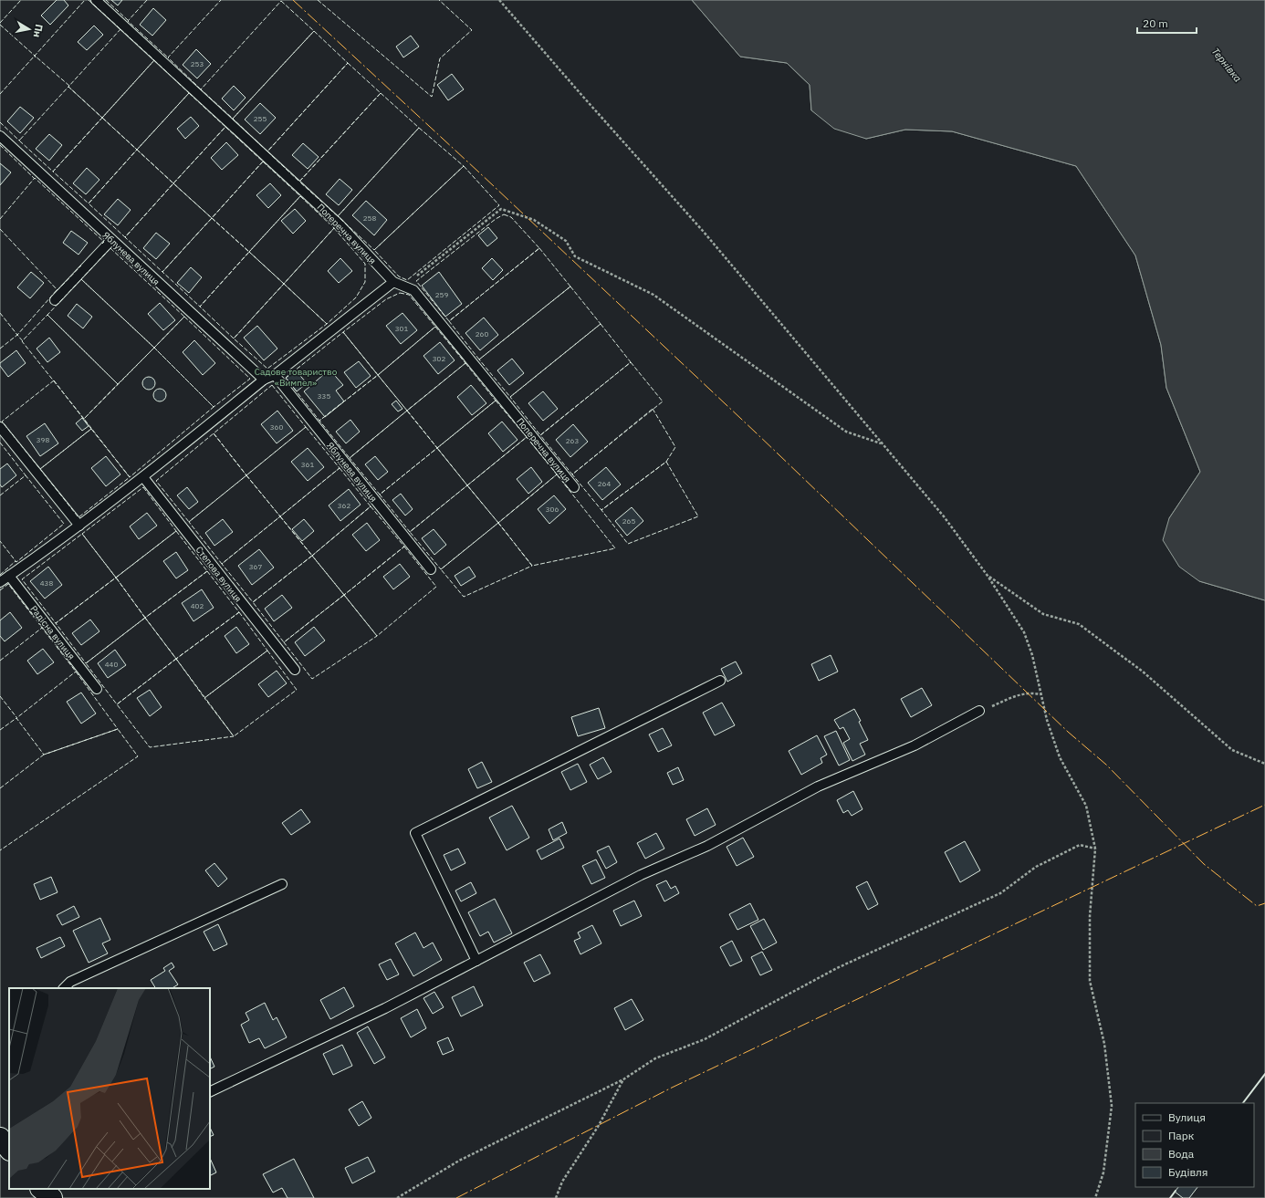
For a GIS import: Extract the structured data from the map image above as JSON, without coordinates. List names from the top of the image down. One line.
{"streets":{"lane":["Поперечна вулиця","Яблунева вулиця","Степова вулиця","Радісна вулиця"]},"water":["Тернівка"],"parks":["Садове товариство «Вимпел»"],"house_numbers":["253","255","258","259","301","260","302","335","360","398","263","361","264","362","306","265","367","438","402","440"],"legend":["Вулиця","Парк","Вода","Будівля"],"scale_bar":"20 m","north":"right"}
